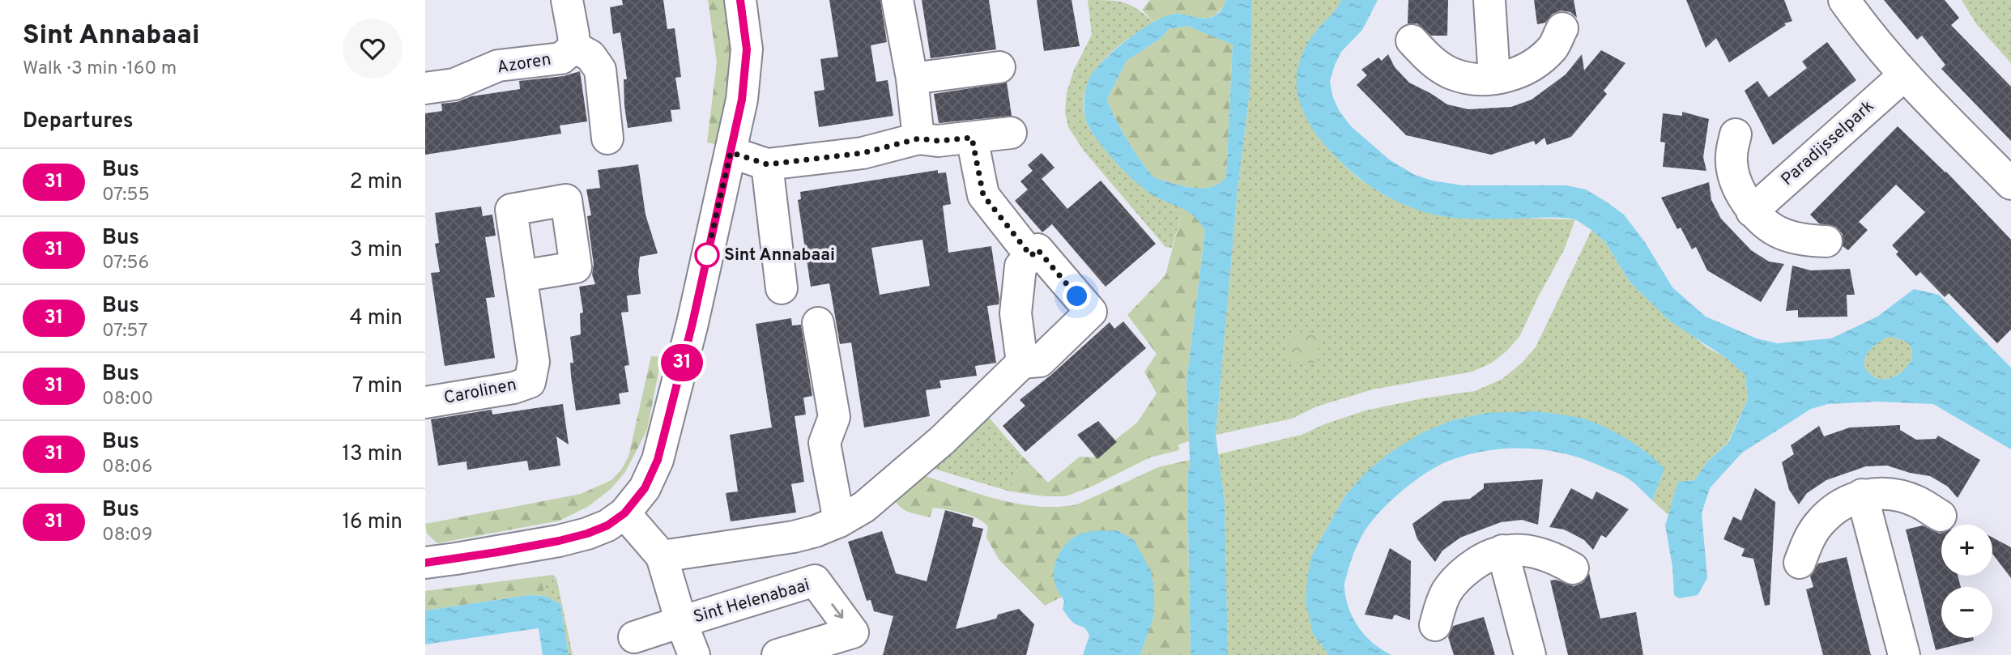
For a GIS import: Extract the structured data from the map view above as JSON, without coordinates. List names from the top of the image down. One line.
{"streets":{"street":["Azoren","Paradijsselpark","Carolinen","Sint Helenabaai"]},"places":["Sint Annabaai"],"lines":["bus line 31"],"page":{"heading":[["Sint Annabaai","Walk · 3 min · 160 m"],"Departures"],"on_map":"31","list":[{"mark":"31","name":"Bus","note":"07:55","value":"2 min"},{"mark":"31","name":"Bus","note":"07:56","value":"3 min"},{"mark":"31","name":"Bus","note":"07:57","value":"4 min"},{"mark":"31","name":"Bus","note":"08:00","value":"7 min"},{"mark":"31","name":"Bus","note":"08:06","value":"13 min"},{"mark":"31","name":"Bus","note":"08:09","value":"16 min"}],"map_buttons":["+","−"]}}
